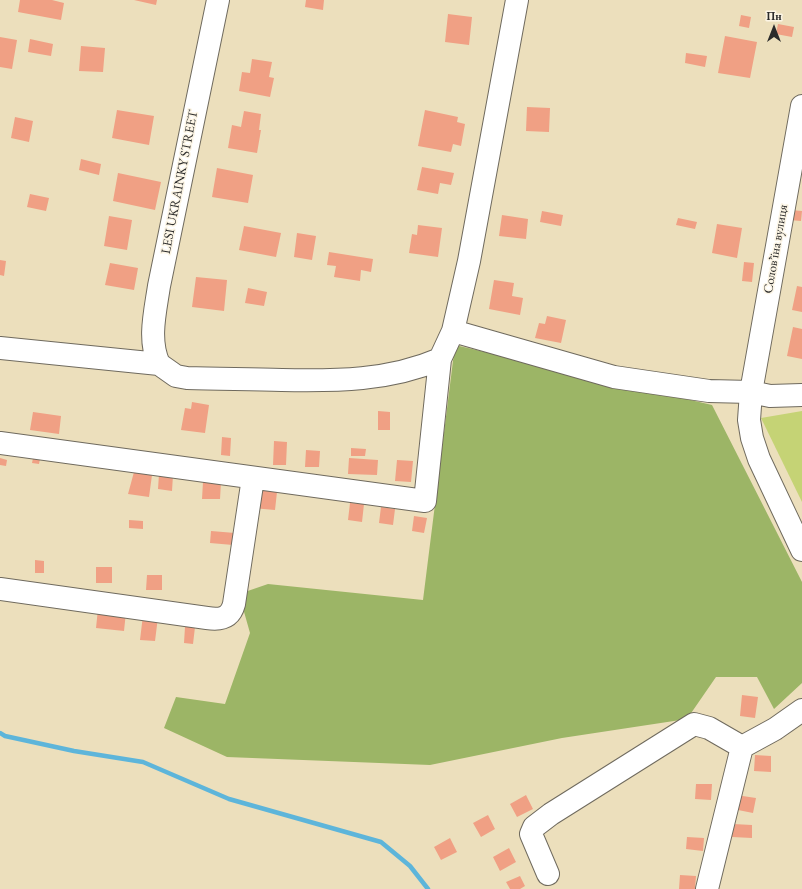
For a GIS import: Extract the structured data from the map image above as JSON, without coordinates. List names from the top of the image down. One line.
{"streets":{"street":["LESI UKRAINKY STREET","Соловʼїна вулиця"]},"north":"top"}
